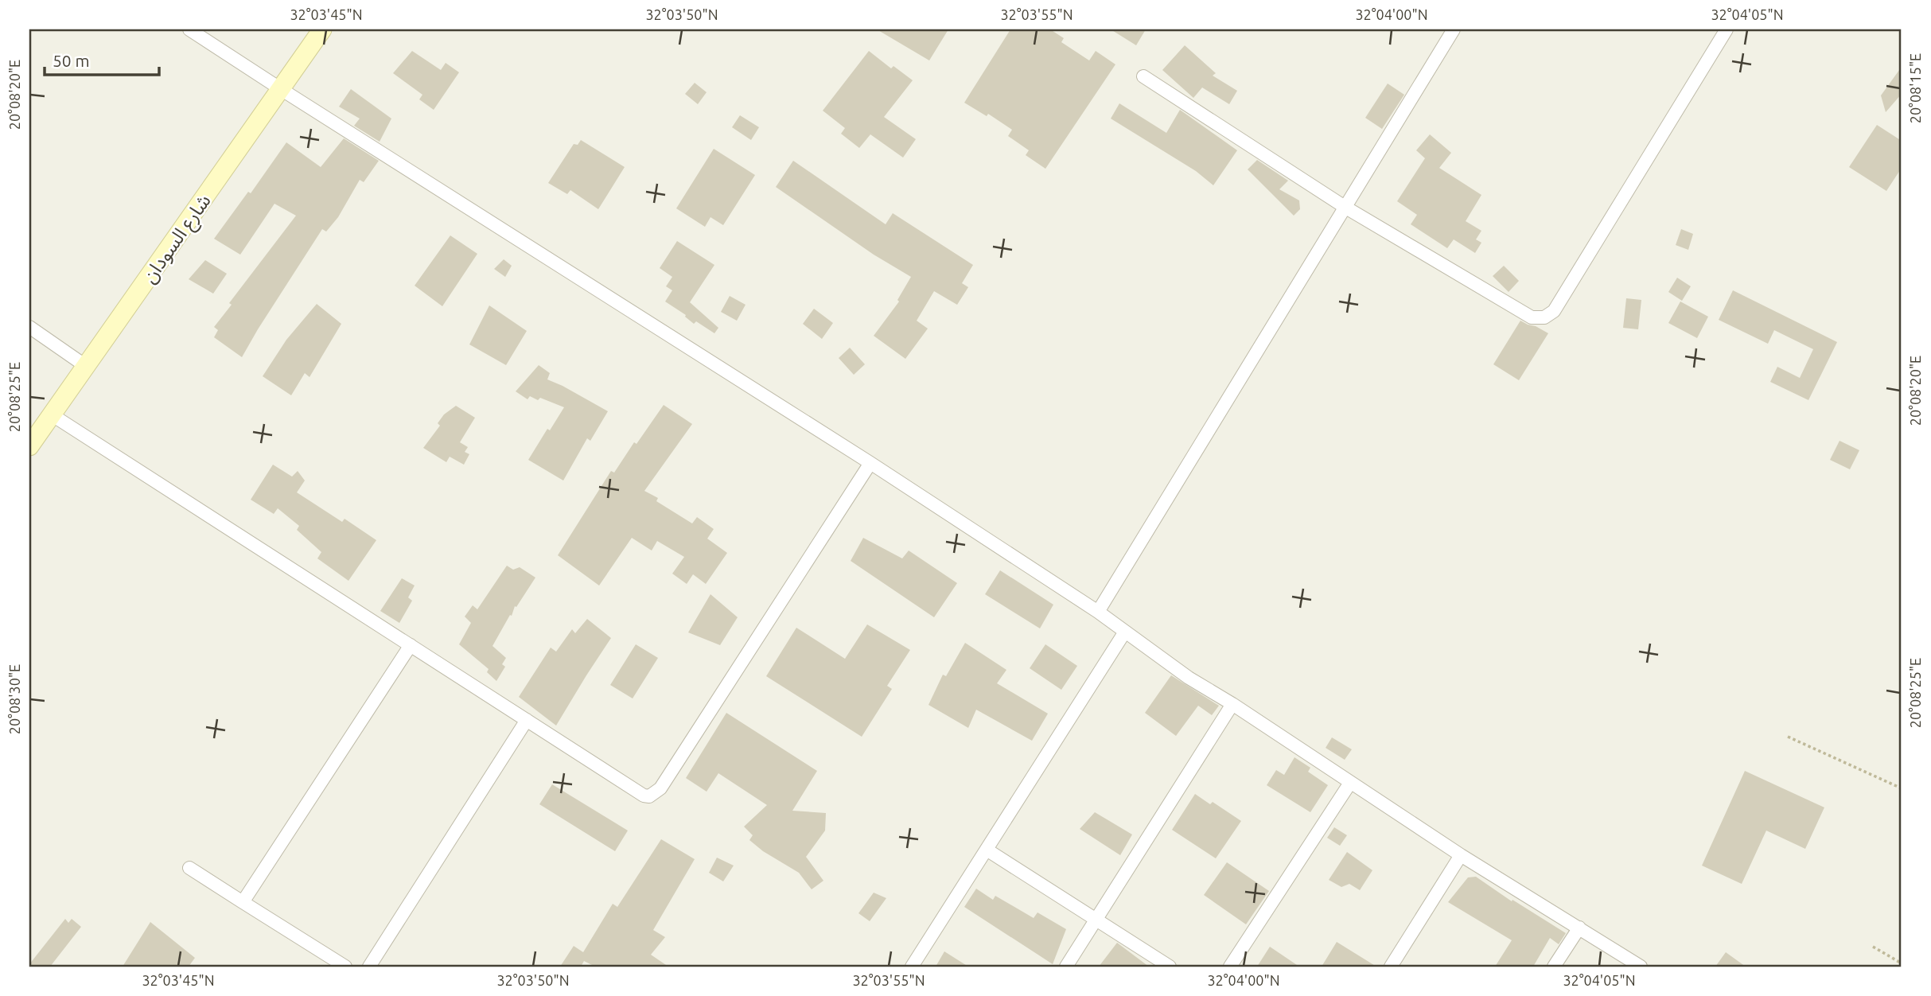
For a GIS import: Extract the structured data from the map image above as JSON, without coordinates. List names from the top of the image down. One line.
{"streets":{"main road":["شارع السودان"]},"scale_bar":"50 m","coordinates":["32°03'45\"N","32°03'50\"N","32°03'55\"N","32°04'00\"N","32°04'05\"N","20°08'15\"E","20°08'20\"E","20°08'25\"E","20°08'30\"E"]}
